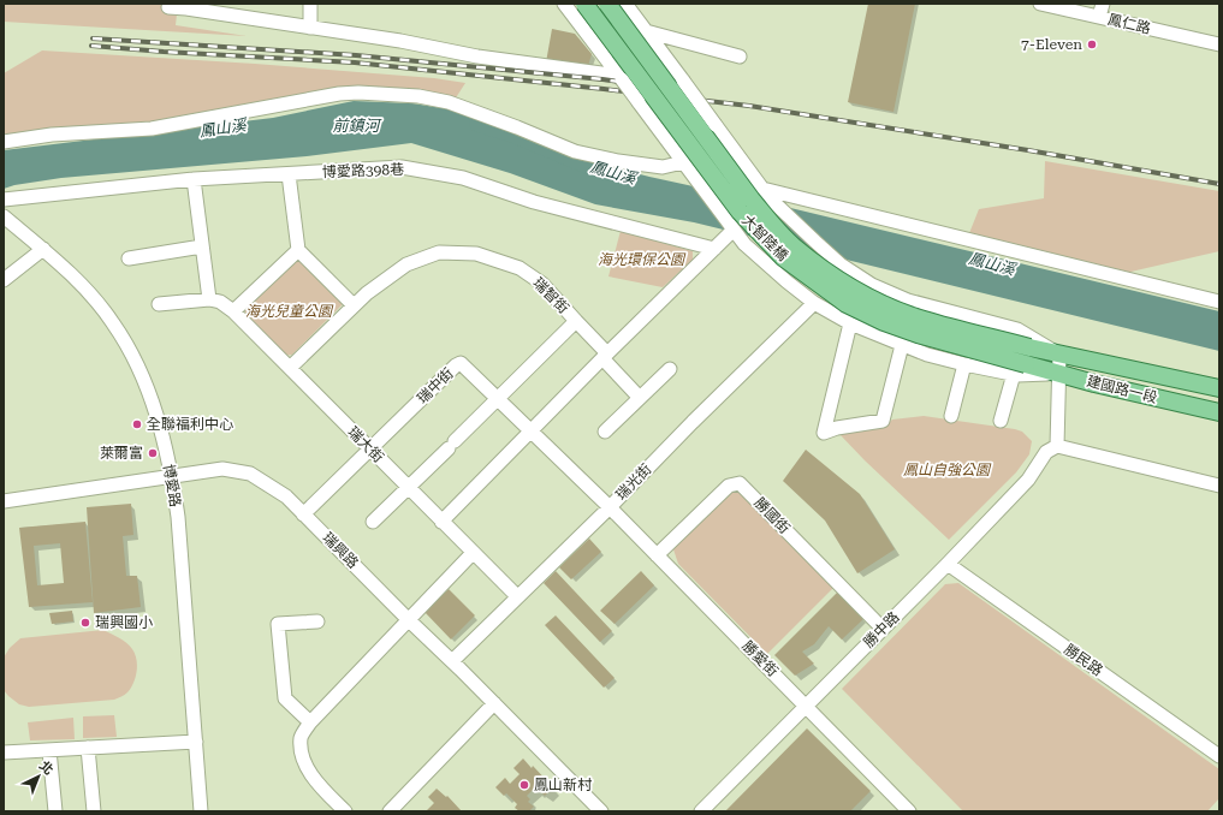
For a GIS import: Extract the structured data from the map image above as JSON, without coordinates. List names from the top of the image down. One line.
{"streets":{"main road":["大智陸橋","建國路一段"],"street":["鳳仁路","博愛路398巷","瑞智街","瑞中街","瑞大街","瑞光街","博愛路","勝國街","瑞興路","勝中路","勝愛街","勝民路"]},"crossings":[["大智陸橋","建國路一段"],["瑞智街","瑞大街"],["瑞中街","瑞大街"],["瑞中街","瑞光街"],["瑞中街","瑞興路"],["瑞中街","勝愛街"],["瑞大街","瑞光街"],["瑞光街","瑞興路"],["瑞光街","勝愛街"],["博愛路","瑞興路"],["勝國街","勝中路"],["勝國街","勝愛街"],["勝中路","勝愛街"],["勝中路","勝民路"]],"water":["前鎮河","鳳山溪"],"parks":["海光環保公園","海光兒童公園","鳳山自強公園"],"places":["7-Eleven","全聯福利中心","萊爾富","瑞興國小","鳳山新村"],"north":"top right"}
